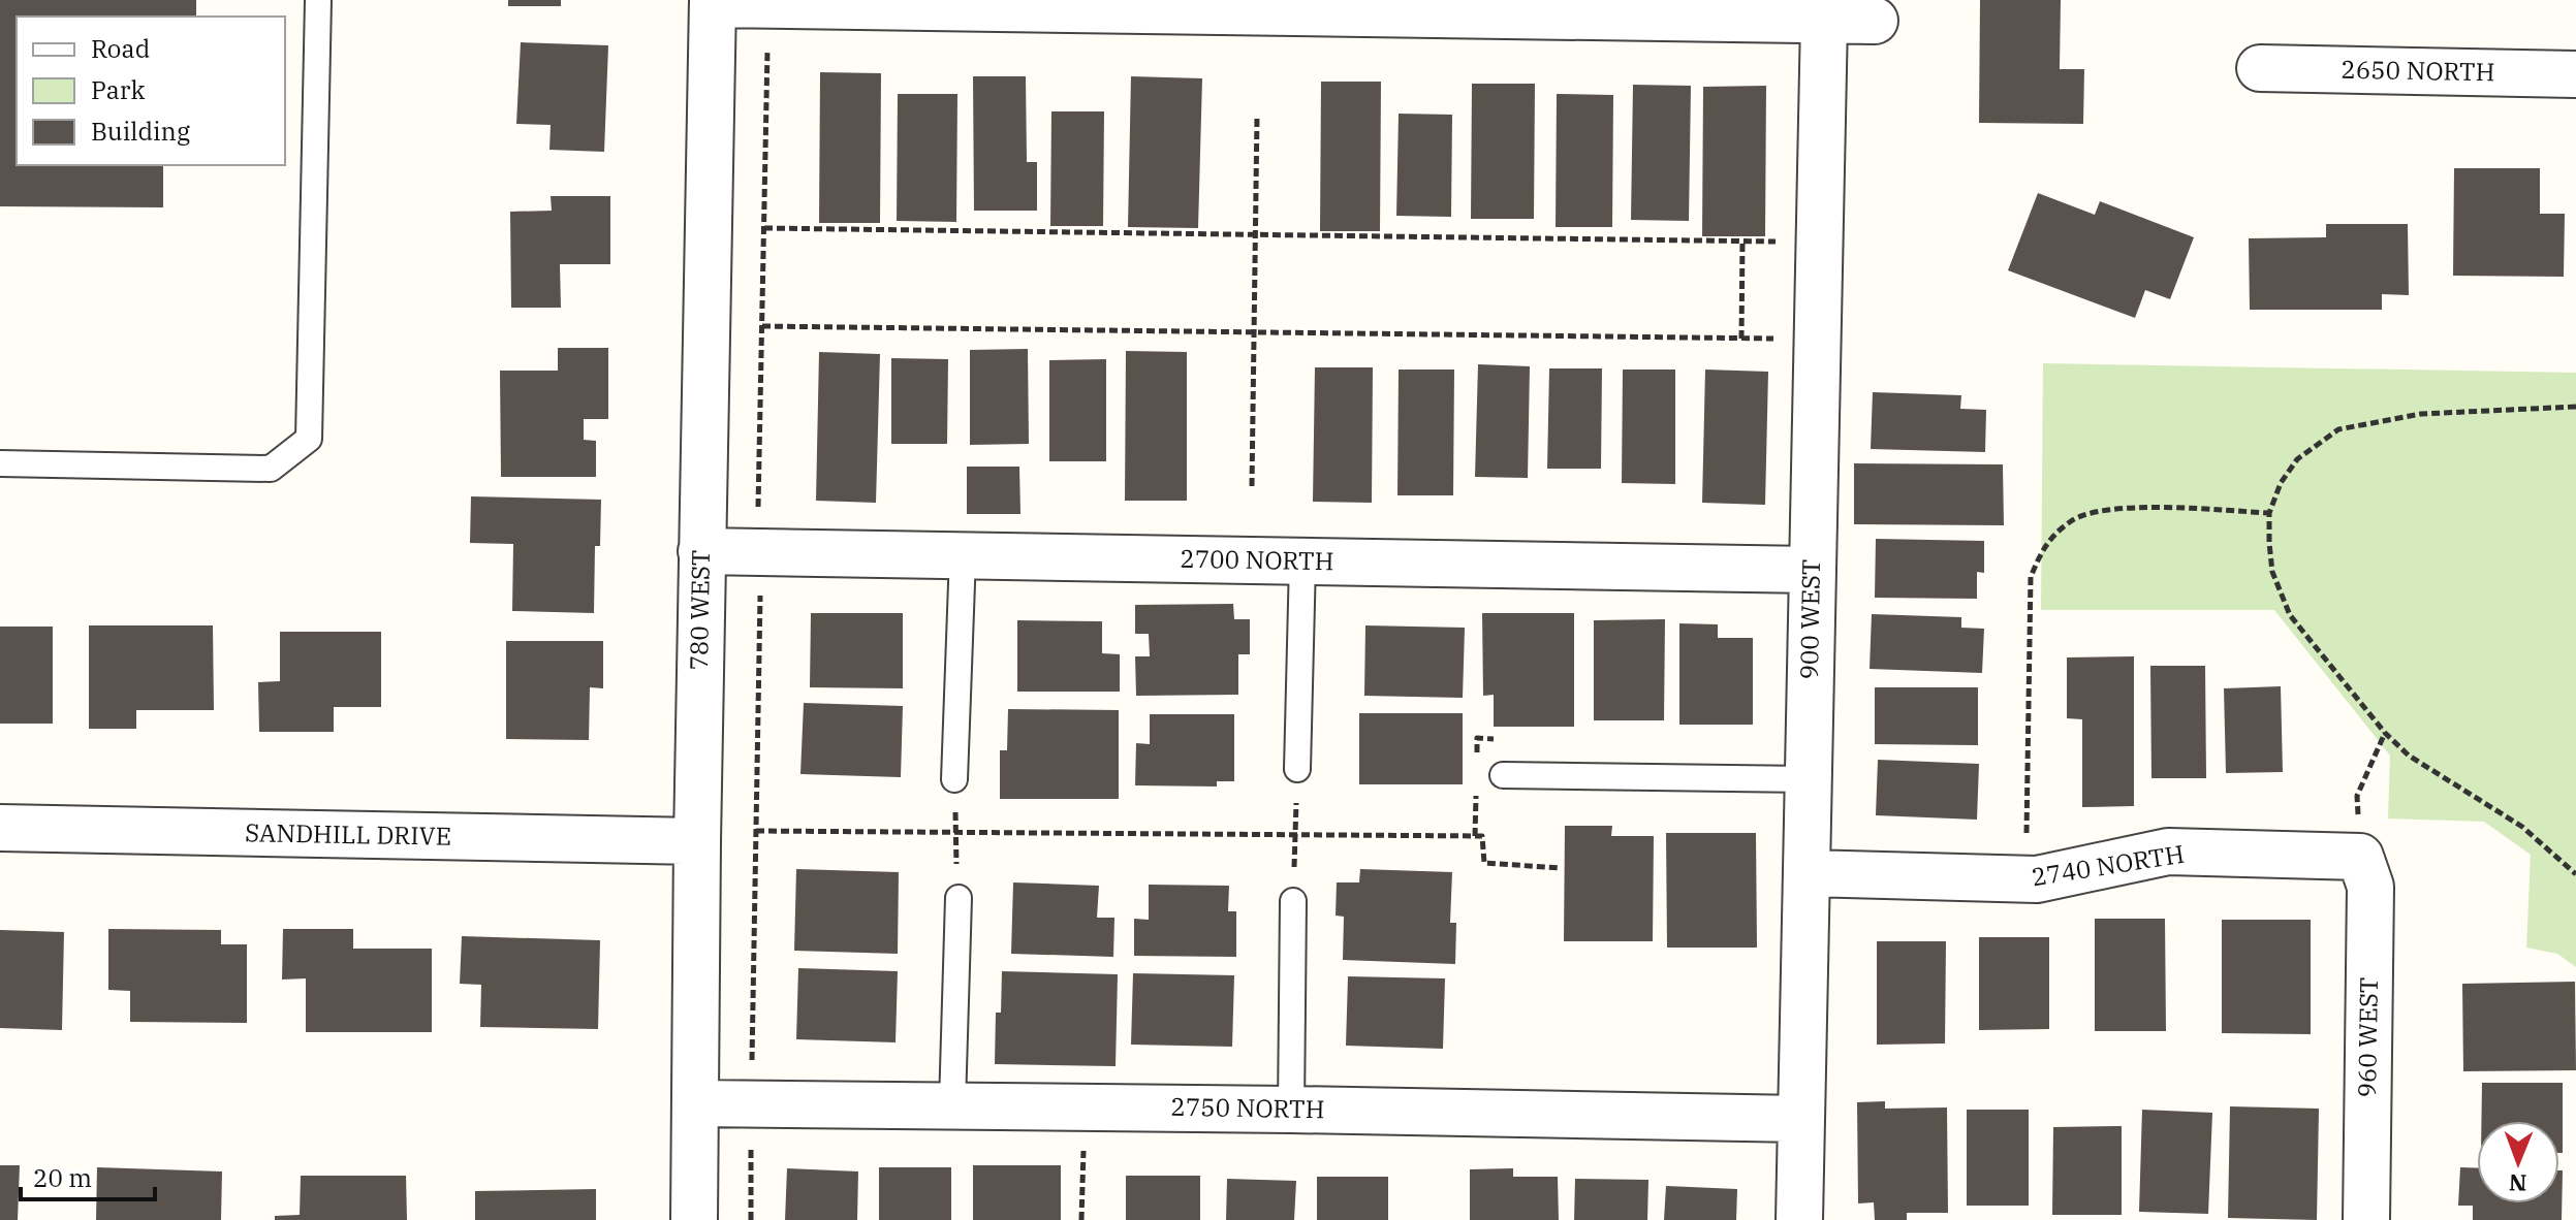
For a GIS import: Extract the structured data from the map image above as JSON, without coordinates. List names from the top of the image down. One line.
{"streets":{"street":["2650 NORTH","2700 NORTH","780 WEST","900 WEST","SANDHILL DRIVE","2740 NORTH","960 WEST","2750 NORTH"]},"crossings":[["2700 NORTH","780 WEST"],["2700 NORTH","900 WEST"],["780 WEST","SANDHILL DRIVE"],["780 WEST","2750 NORTH"],["900 WEST","2740 NORTH"],["900 WEST","2750 NORTH"],["2740 NORTH","960 WEST"]],"legend":["Road","Park","Building"],"scale_bar":"20 m","north":"bottom"}
